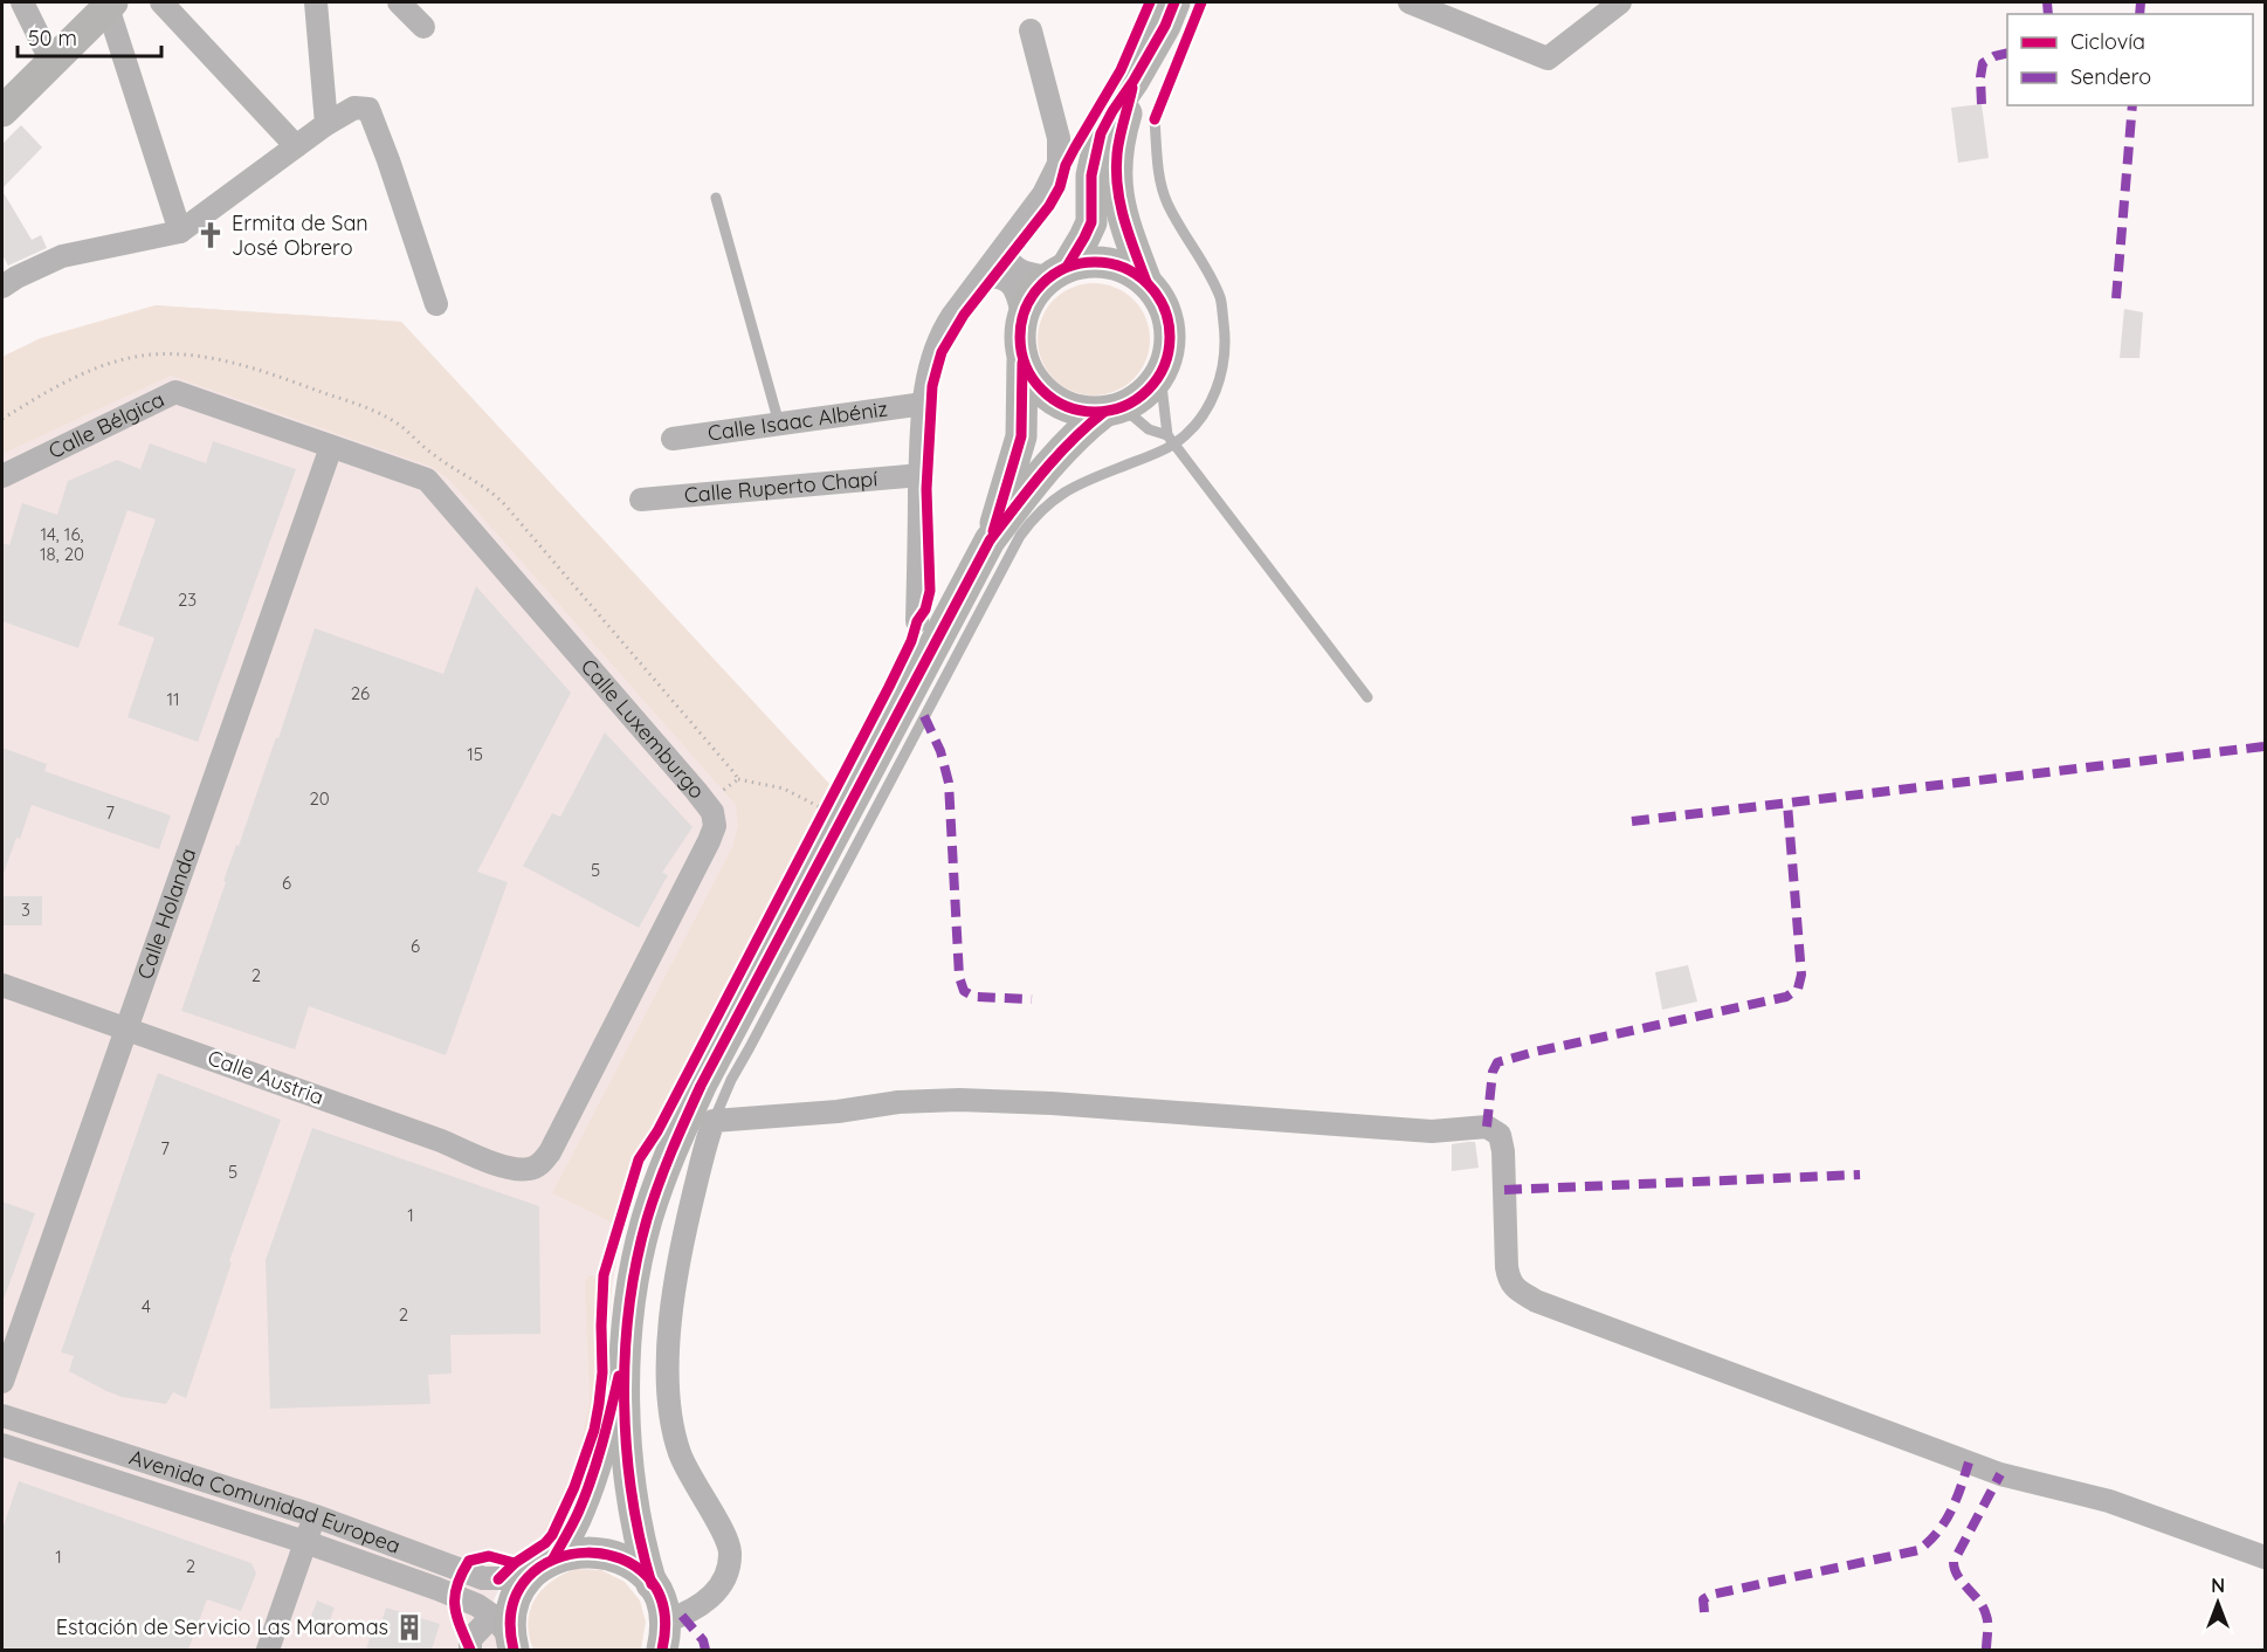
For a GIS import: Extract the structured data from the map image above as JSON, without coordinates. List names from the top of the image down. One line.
{"streets":{"street":["Calle Isaac Albéniz","Calle Bélgica","Calle Ruperto Chapí","Calle Luxemburgo","Calle Holanda","Calle Austria","Avenida Comunidad Europea"]},"crossings":[["Calle Bélgica","Calle Luxemburgo"],["Calle Bélgica","Calle Holanda"],["Calle Luxemburgo","Calle Holanda"],["Calle Luxemburgo","Calle Austria"],["Calle Holanda","Calle Austria"]],"places":{"church":["Ermita de San José Obrero"],"building":["Estación de Servicio Las Maromas"]},"house_numbers":["14, 16, 18, 20","23","26","11","15","20","7","5","6","3","6","2","7","5","1","4","2","1","2"],"legend":["Ciclovía","Sendero"],"scale_bar":"50 m","north":"top"}
